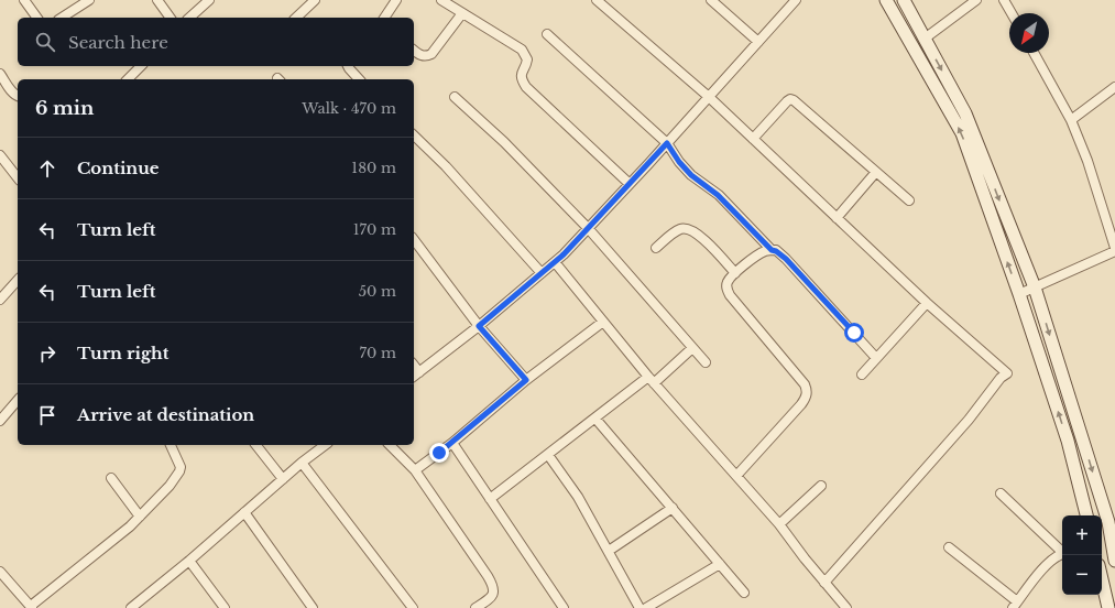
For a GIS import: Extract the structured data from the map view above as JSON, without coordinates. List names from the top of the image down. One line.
{"north":"bottom left","page":{"search":"Search here","heading":["6 min","Walk · 470 m"],"list":[["Continue","180 m"],["Turn left","170 m"],["Turn left","50 m"],["Turn right","70 m"],"Arrive at destination"],"map_buttons":["+","−"]}}
